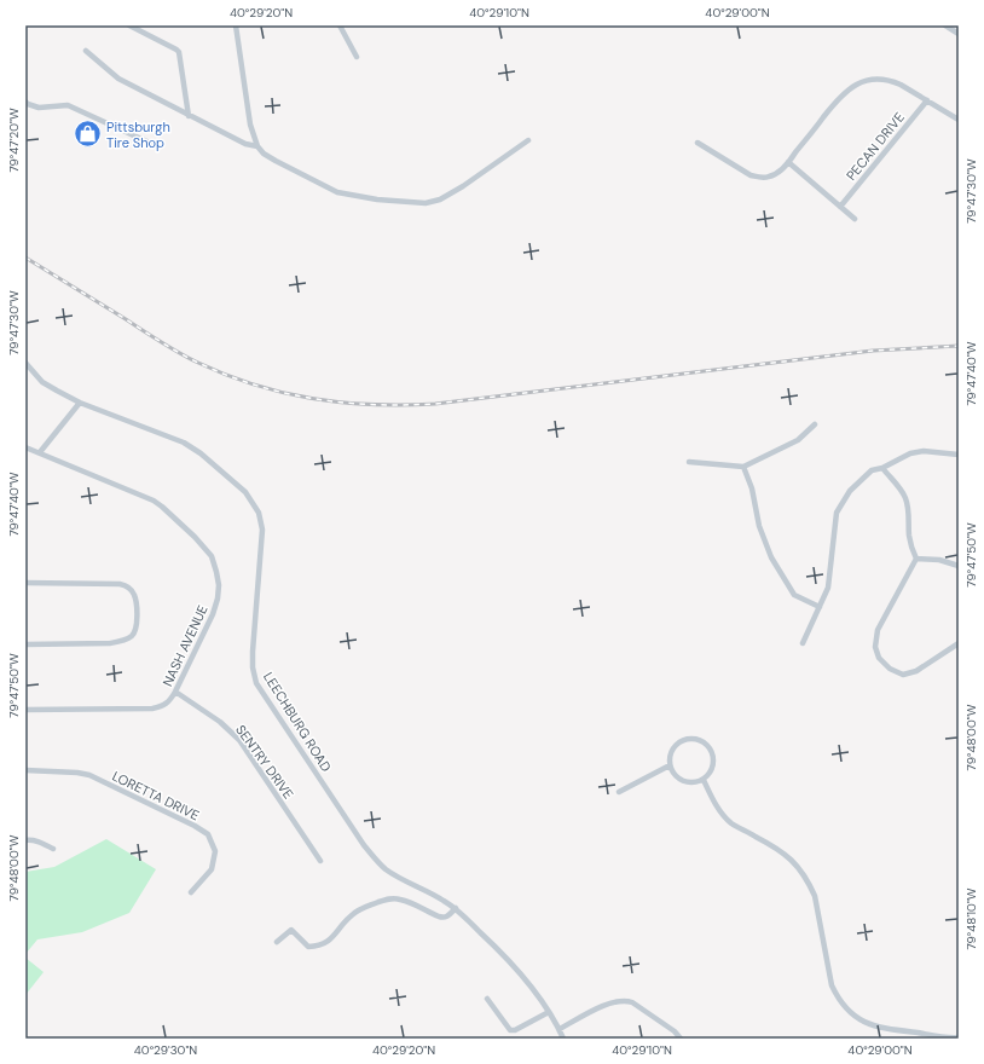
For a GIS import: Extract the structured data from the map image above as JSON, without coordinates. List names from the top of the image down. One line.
{"streets":{"street":["PECAN DRIVE","NASH AVENUE","LEECHBURG ROAD","SENTRY DRIVE","LORETTA DRIVE"]},"crossings":[["NASH AVENUE","SENTRY DRIVE"]],"places":{"shop":["Pittsburgh Tire Shop"]},"coordinates":["40°29'20\"N","40°29'10\"N","40°29'00\"N","79°47'20\"W","79°47'30\"W","79°47'40\"W","79°47'50\"W","79°48'00\"W","79°48'10\"W","40°29'30\"N"]}
